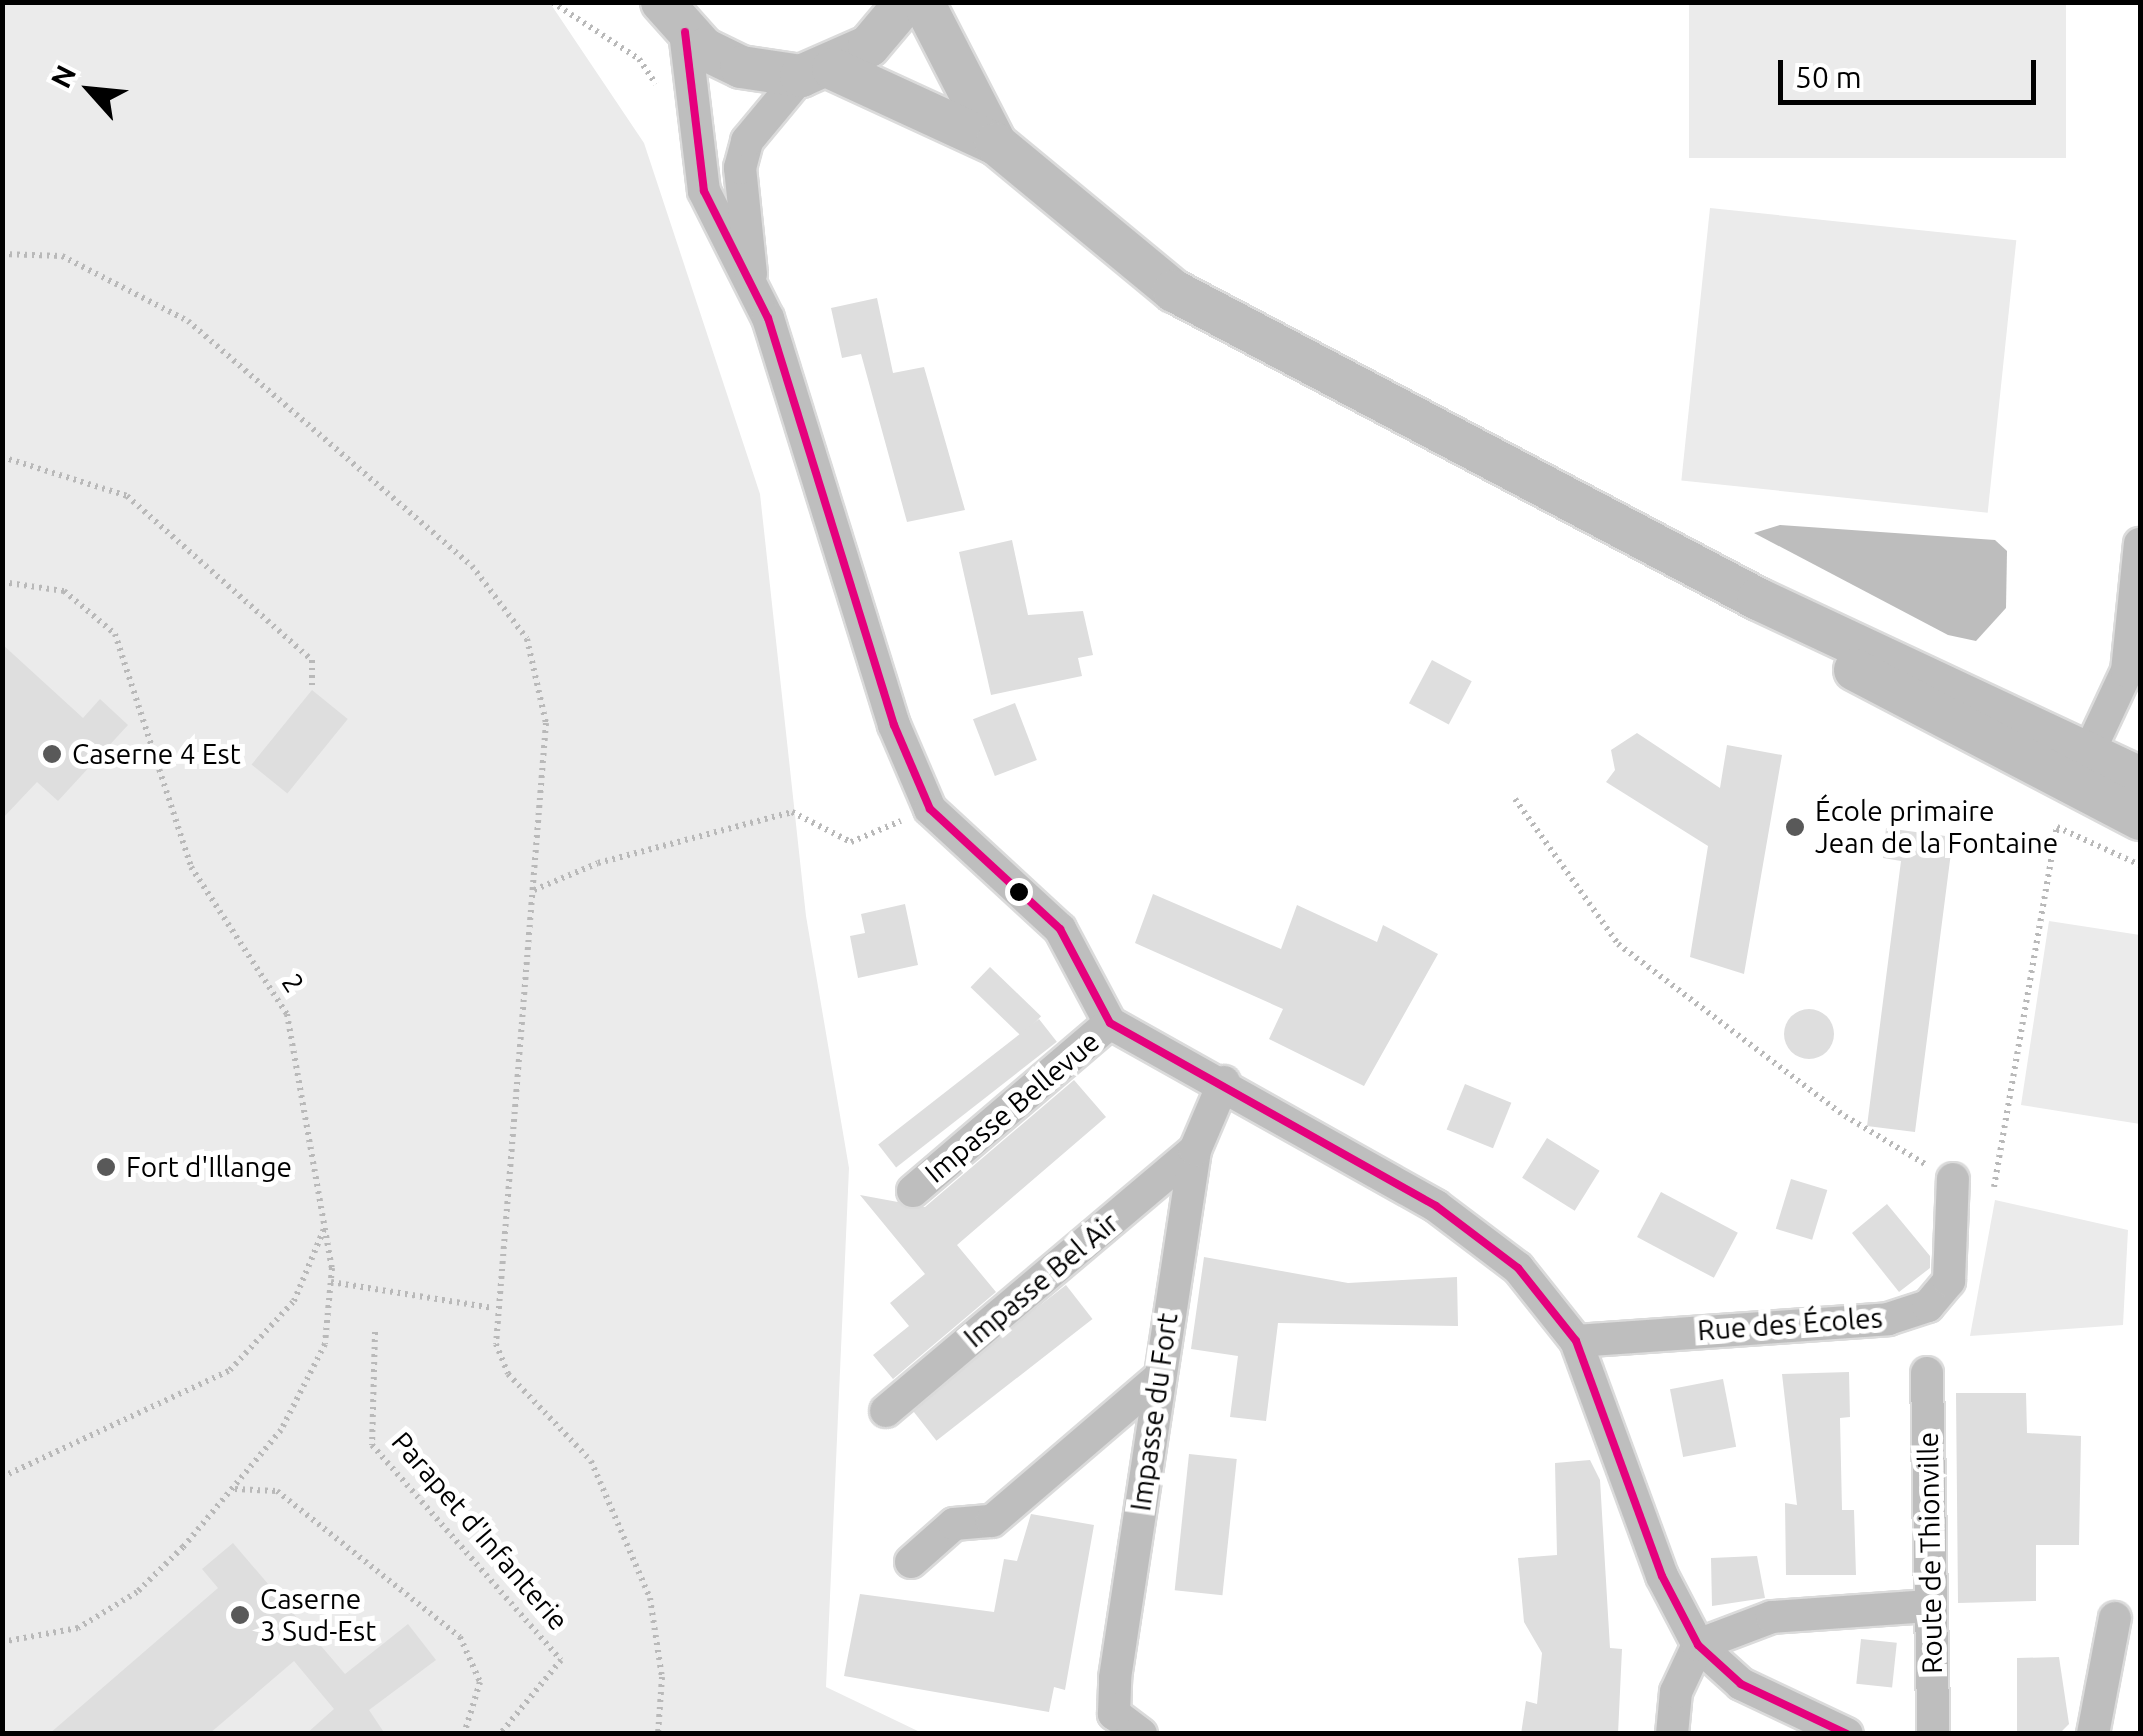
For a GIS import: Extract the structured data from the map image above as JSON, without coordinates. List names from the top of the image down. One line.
{"streets":{"street":["Impasse Bellevue","Impasse Bel Air","Rue des Écoles","Impasse du Fort","Route de Thionville"],"path":["2","Parapet d'Infanterie"]},"crossings":[["Impasse Bel Air","Impasse du Fort"]],"places":["Caserne 4 Est","École primaire Jean de la Fontaine","Fort d'Illange","Caserne 3 Sud-Est"],"scale_bar":"50 m","north":"top left"}
